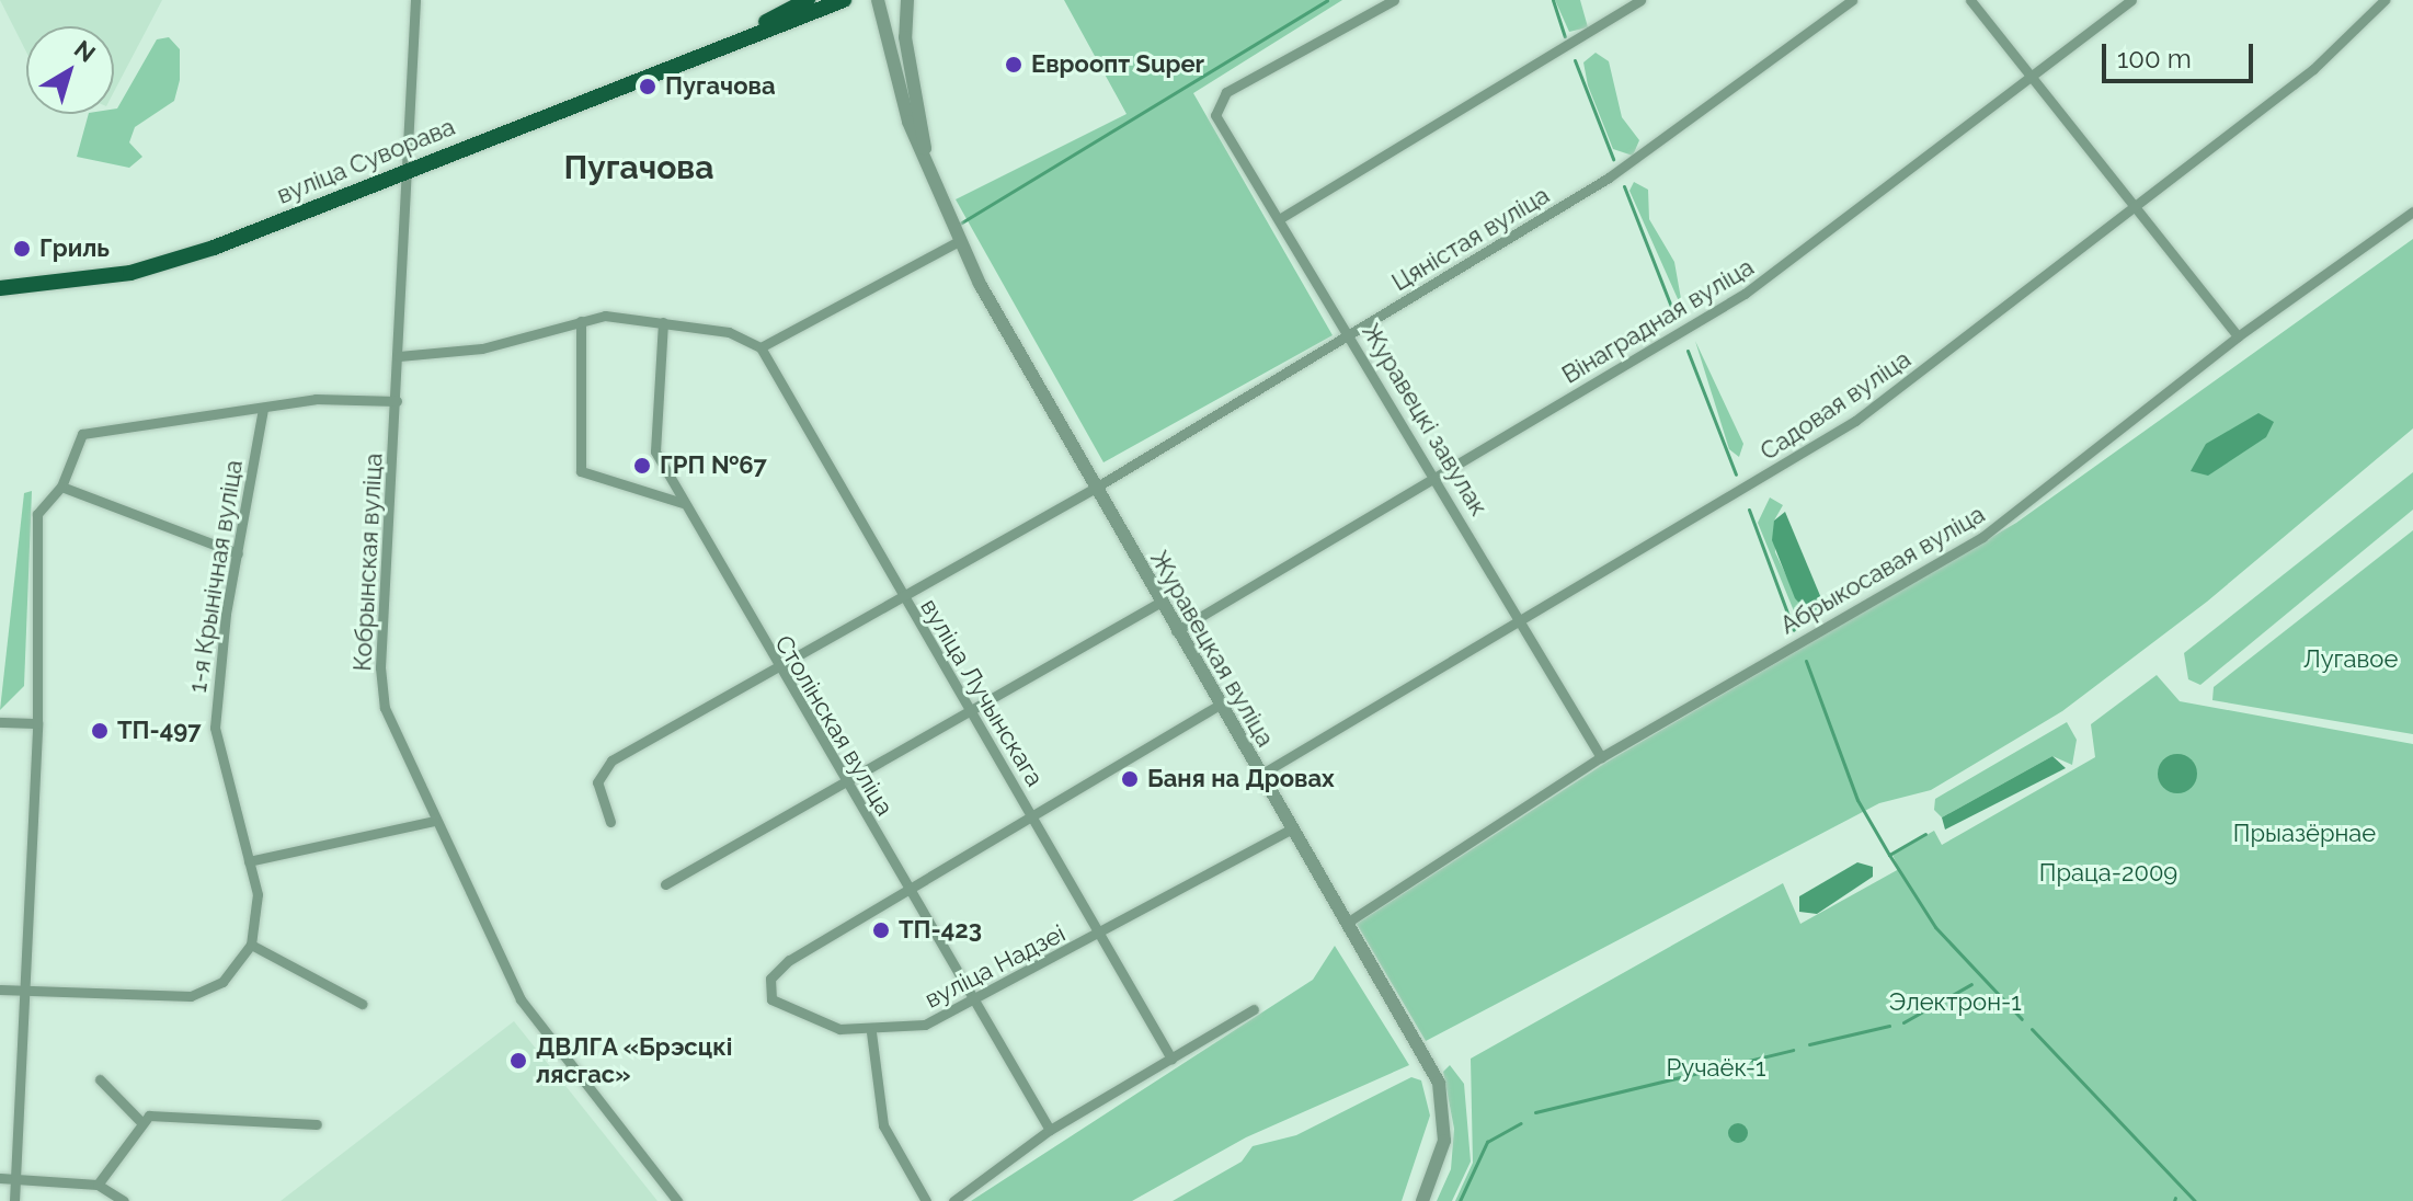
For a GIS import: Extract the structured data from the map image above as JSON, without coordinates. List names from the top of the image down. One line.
{"streets":{"main road":["вуліца Суворава"],"street":["Цяністая вуліца","Вінаградная вуліца","Садовая вуліца","Журавецкі завулак","Кобрынская вуліца","Абрыкосавая вуліца","1-я Крынічная вуліца","Журавецкая вуліца","вуліца Лучынскага","Столінская вуліца","вуліца Надзеі"]},"crossings":[["вуліца Суворава","Кобрынская вуліца"],["Цяністая вуліца","Журавецкі завулак"],["Цяністая вуліца","Журавецкая вуліца"],["Цяністая вуліца","вуліца Лучынскага"],["Цяністая вуліца","Столінская вуліца"],["Вінаградная вуліца","Журавецкі завулак"],["Вінаградная вуліца","Журавецкая вуліца"],["Садовая вуліца","Журавецкі завулак"],["Садовая вуліца","Журавецкая вуліца"],["Журавецкі завулак","Абрыкосавая вуліца"],["Абрыкосавая вуліца","Журавецкая вуліца"],["Журавецкая вуліца","вуліца Надзеі"],["вуліца Лучынскага","вуліца Надзеі"],["Столінская вуліца","вуліца Надзеі"]],"districts":["Пугачова"],"parks":["Лугавое","Прыазёрнае","Праца-2009","Электрон-1","Ручаёк-1"],"places":["Евроопт Super","Пугачова","Гриль","ГРП №67","ТП-497","Баня на Дровах","ТП-423","ДВЛГА «Брэсцкі лясгас»"],"scale_bar":"100 m","north":"top right"}
